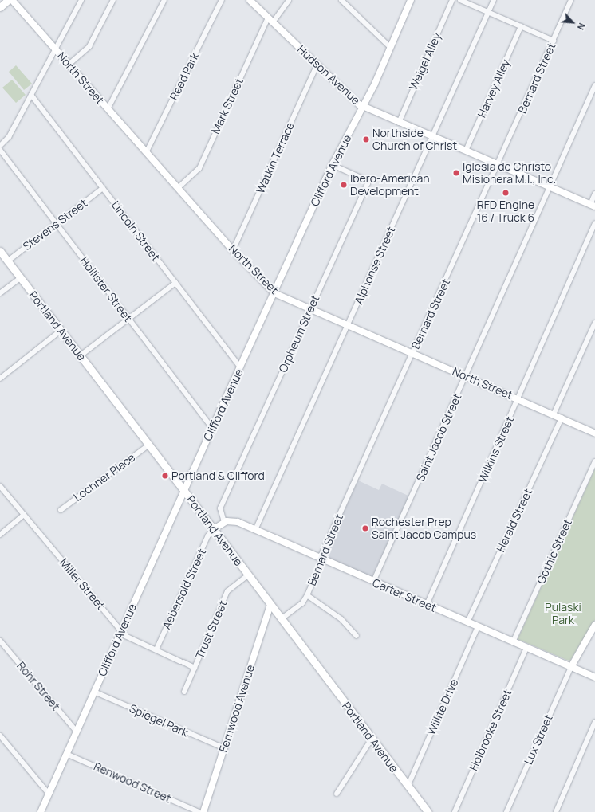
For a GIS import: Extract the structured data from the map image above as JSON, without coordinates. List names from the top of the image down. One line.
{"streets":{"main road":["Hudson Avenue","North Street","Clifford Avenue","Portland Avenue","Carter Street","Fernwood Avenue"],"street":["Weigel Alley","Reed Park","Bernard Street","Harvey Alley","Mark Street","Watkin Terrace","Stevens Street","Lincoln Street","Alphonse Street","Hollister Street","Orpheum Street","Saint Jacob Street","Wilkins Street","Lochner Place","Herald Street","Gothic Street","Miller Street","Aebersold Street","Trust Street","Rohr Street","Willite Drive","Spiegel Park","Holbrooke Street","Lux Street","Renwood Street"]},"crossings":[["Weigel Alley","Hudson Avenue"],["Hudson Avenue","Bernard Street"],["Hudson Avenue","Harvey Alley"],["Hudson Avenue","Mark Street"],["Hudson Avenue","Watkin Terrace"],["Hudson Avenue","Clifford Avenue"],["Hudson Avenue","Alphonse Street"],["Hudson Avenue","Saint Jacob Street"],["Reed Park","North Street"],["North Street","Bernard Street"],["North Street","Mark Street"],["North Street","Watkin Terrace"],["North Street","Clifford Avenue"],["North Street","Alphonse Street"],["North Street","Orpheum Street"],["North Street","Saint Jacob Street"],["North Street","Wilkins Street"],["North Street","Herald Street"],["Bernard Street","Portland Avenue"],["Bernard Street","Carter Street"],["Clifford Avenue","Lincoln Street"],["Clifford Avenue","Hollister Street"],["Clifford Avenue","Portland Avenue"],["Clifford Avenue","Orpheum Street"],["Clifford Avenue","Miller Street"],["Clifford Avenue","Rohr Street"],["Clifford Avenue","Spiegel Park"],["Clifford Avenue","Renwood Street"],["Stevens Street","Lincoln Street"],["Stevens Street","Hollister Street"],["Stevens Street","Portland Avenue"],["Alphonse Street","Carter Street"],["Portland Avenue","Lochner Place"],["Portland Avenue","Aebersold Street"],["Portland Avenue","Trust Street"],["Portland Avenue","Willite Drive"],["Portland Avenue","Fernwood Avenue"],["Orpheum Street","Carter Street"],["Saint Jacob Street","Carter Street"],["Wilkins Street","Carter Street"],["Herald Street","Carter Street"],["Gothic Street","Carter Street"],["Miller Street","Aebersold Street"],["Miller Street","Trust Street"],["Carter Street","Willite Drive"],["Carter Street","Holbrooke Street"],["Carter Street","Lux Street"],["Fernwood Avenue","Spiegel Park"]],"parks":["Pulaski Park"],"places":["Northside Church of Christ","Iglesia de Christo Misionera M.I., Inc.","Ibero-American Development","RFD Engine 16 / Truck 6","Portland & Clifford","Rochester Prep Saint Jacob Campus"],"north":"bottom right"}
